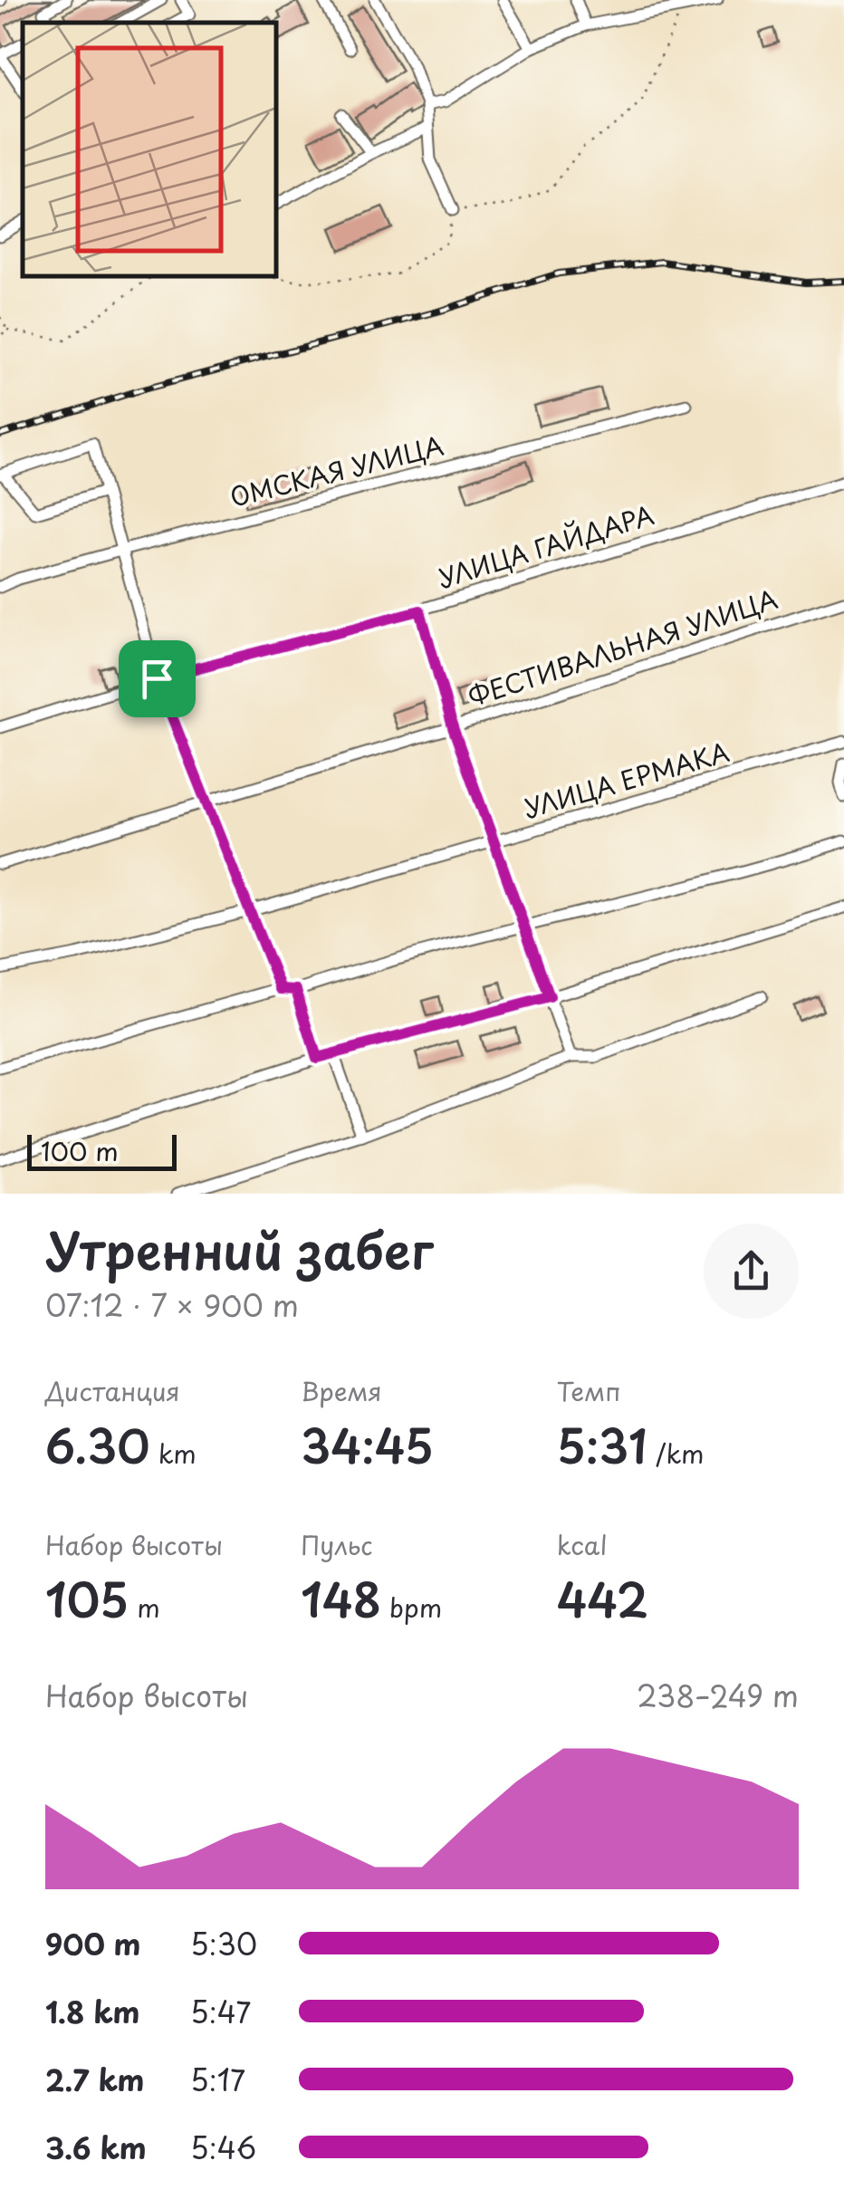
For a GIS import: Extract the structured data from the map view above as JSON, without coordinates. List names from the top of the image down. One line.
{"streets":{"street":["ОМСКАЯ УЛИЦА","УЛИЦА ГАЙДАРА","ФЕСТИВАЛЬНАЯ УЛИЦА","УЛИЦА ЕРМАКА"]},"scale_bar":"100 m","page":{"scale":"100 m","heading":["Утренний забег","07:12 · 7 × 900 m"],"stats":[["Дистанция","6.30 km"],["Время","34:45"],["Темп","5:31 /km"],["Набор высоты","105 m"],["Пульс","148 bpm"],["kcal","442"]],"chart":["Набор высоты","238–249 m"],"list":[{"name":"900 m","note":"5:30"},{"name":"1.8 km","note":"5:47"},{"name":"2.7 km","note":"5:17"},{"name":"3.6 km","note":"5:46"}]}}
